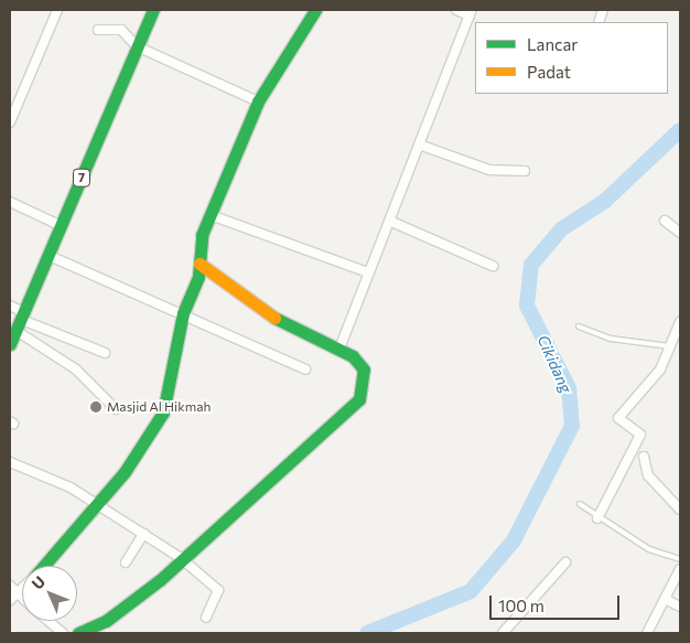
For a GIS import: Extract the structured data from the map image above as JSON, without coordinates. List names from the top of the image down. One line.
{"streets":{"main road":["7"]},"water":["Cikidang"],"places":["Masjid Al Hikmah"],"legend":["Lancar","Padat"],"scale_bar":"100 m","north":"top left"}
